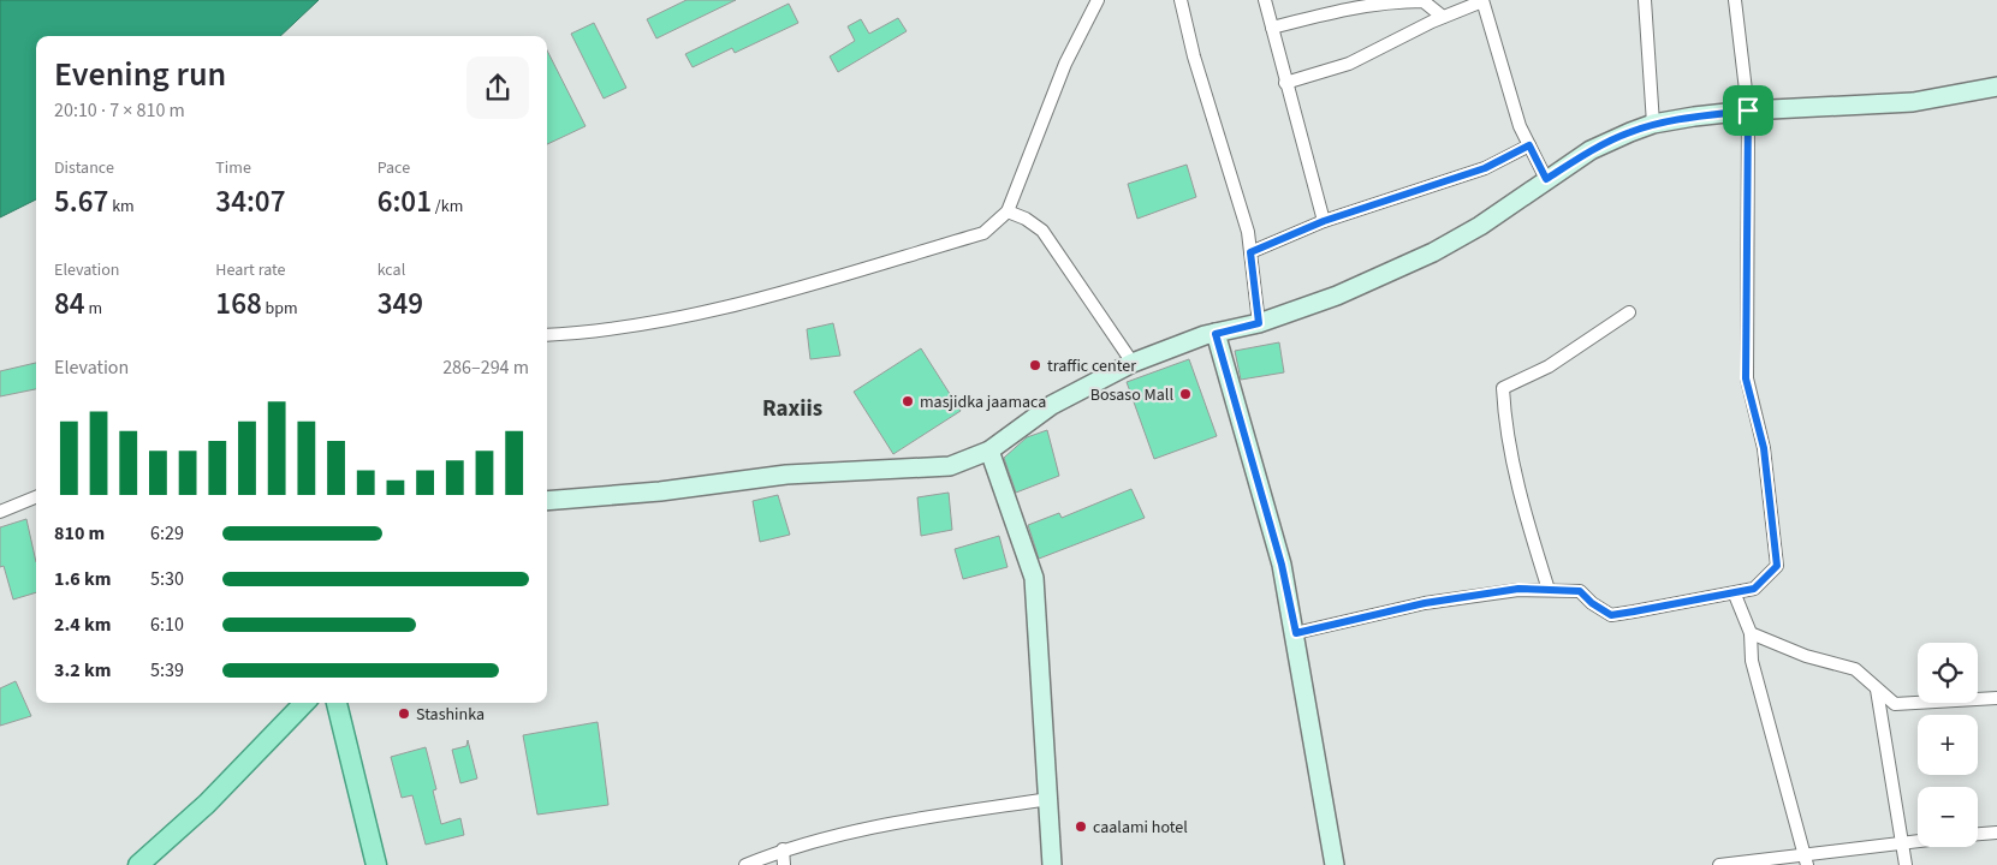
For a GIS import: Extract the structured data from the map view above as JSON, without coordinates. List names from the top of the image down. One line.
{"districts":["Raxiis"],"places":["traffic center","Bosaso Mall","masjidka jaamaca","Stashinka","caalami hotel"],"page":{"heading":["Evening run","20:10 · 7 × 810 m"],"stats":[["Distance","5.67 km"],["Time","34:07"],["Pace","6:01 /km"],["Elevation","84 m"],["Heart rate","168 bpm"],["kcal","349"]],"chart":["Elevation","286–294 m"],"list":[{"name":"810 m","note":"6:29"},{"name":"1.6 km","note":"5:30"},{"name":"2.4 km","note":"6:10"},{"name":"3.2 km","note":"5:39"}],"map_buttons":["+","−"]}}
